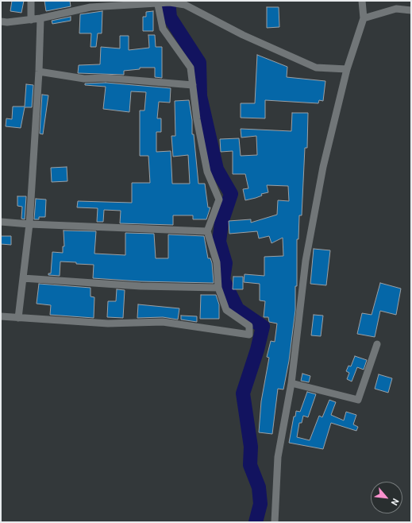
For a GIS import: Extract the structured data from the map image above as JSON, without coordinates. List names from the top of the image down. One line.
{"north":"bottom right"}
